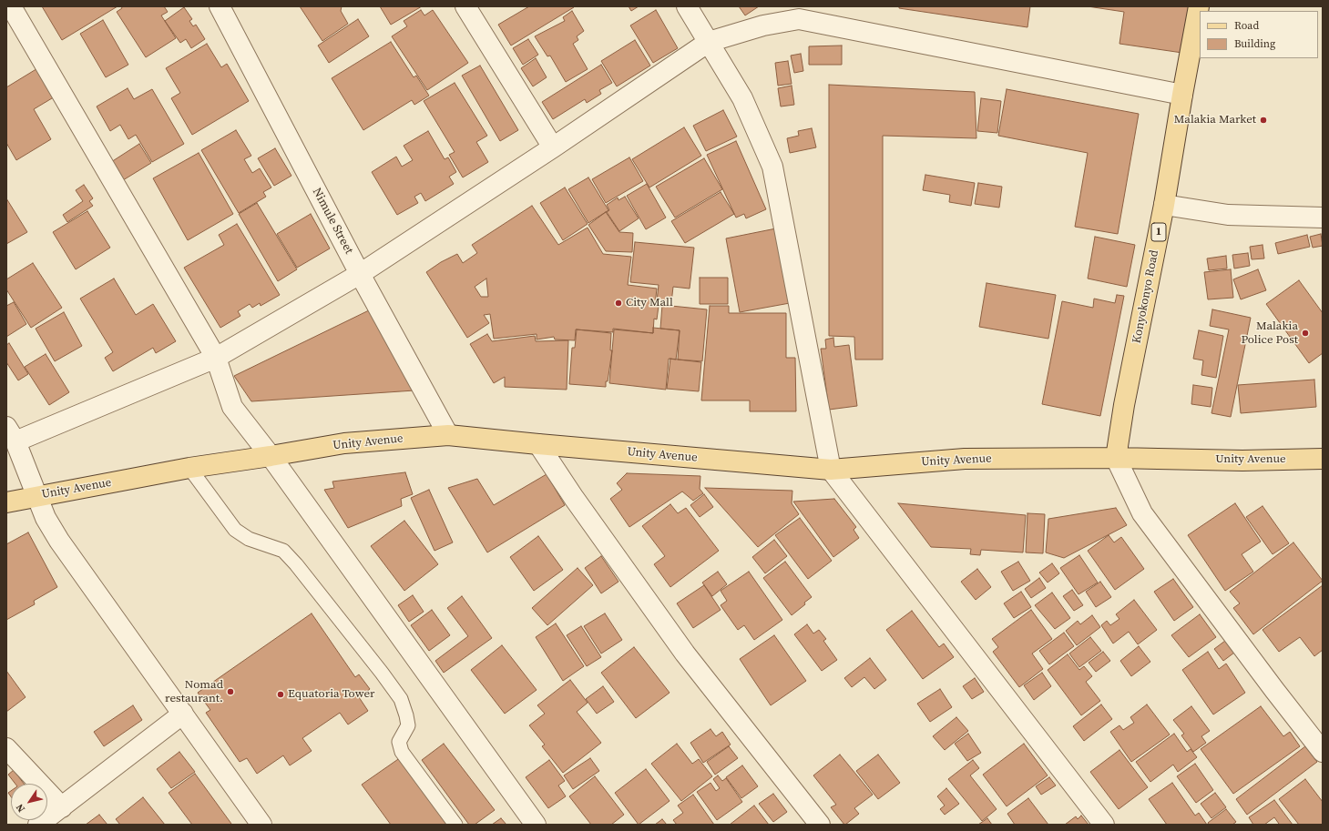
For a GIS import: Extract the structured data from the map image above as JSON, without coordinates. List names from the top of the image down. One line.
{"streets":{"main road":["1","Konyokonyo Road","Unity Avenue"],"street":["Nimule Street"]},"crossings":[["Nimule Street","Unity Avenue"],["Konyokonyo Road","Unity Avenue"]],"places":["Malakia Market","City Mall","Malakia Police Post","Nomad restaurant.","Equatoria Tower"],"legend":["Road","Building"],"north":"bottom left"}
